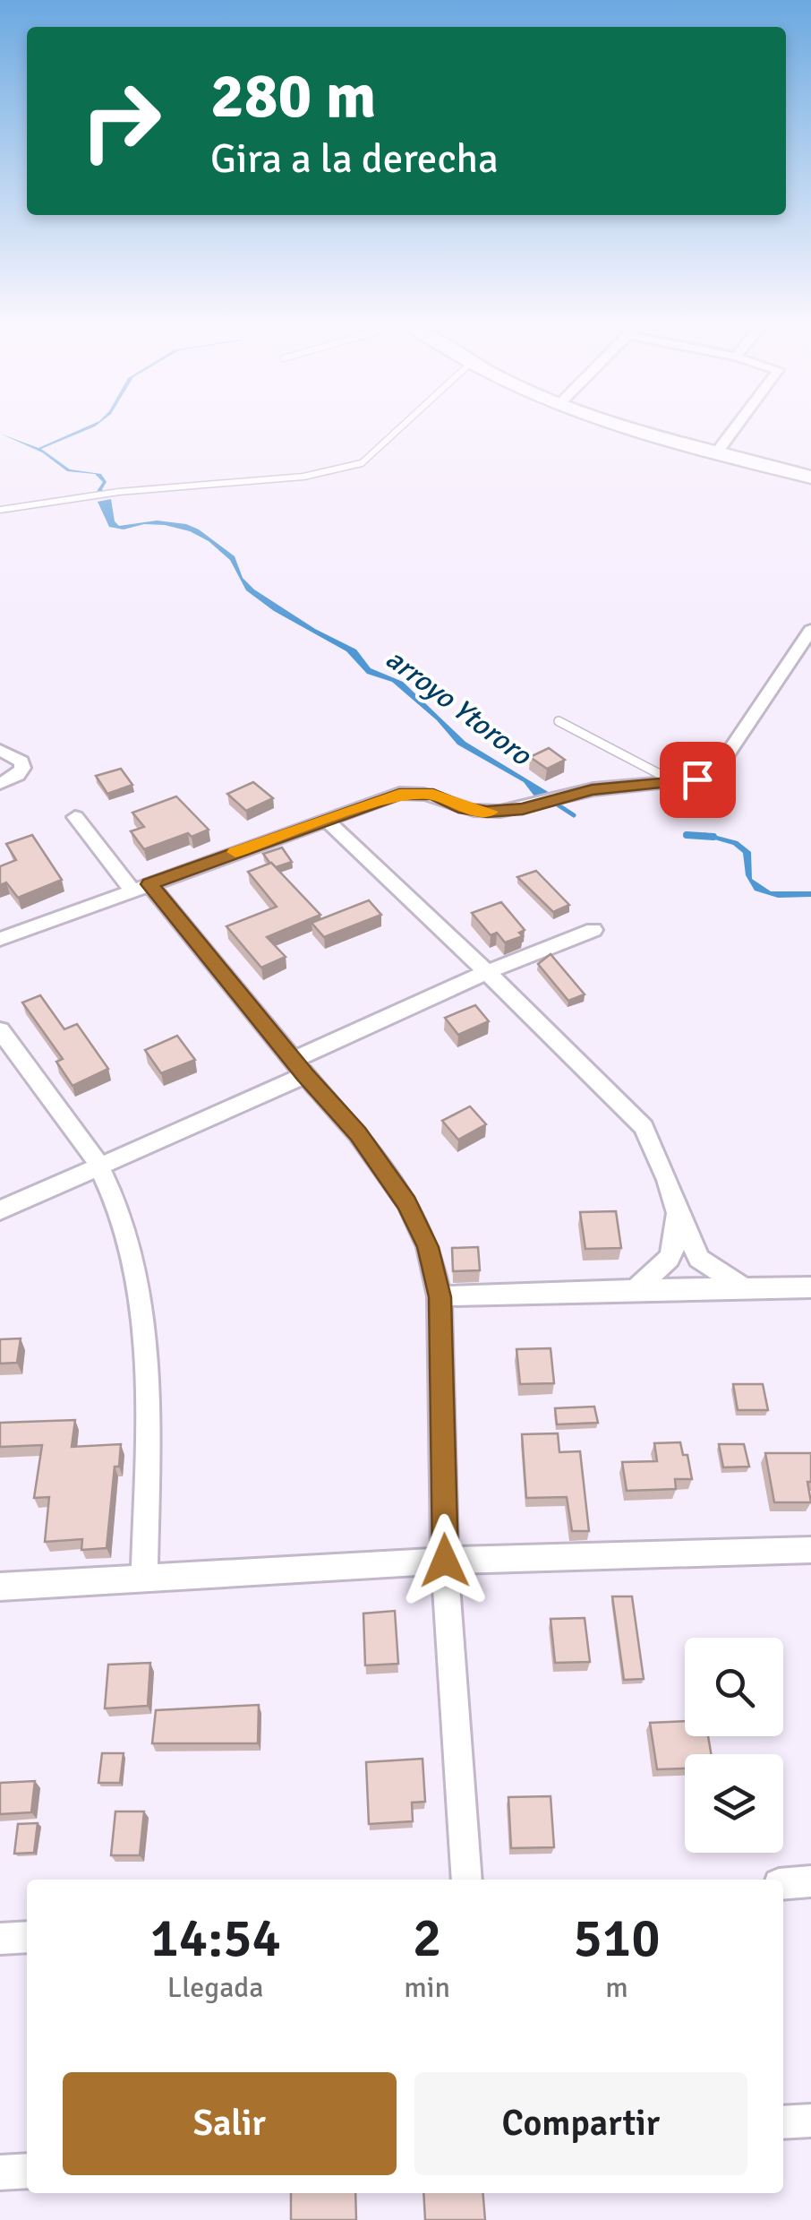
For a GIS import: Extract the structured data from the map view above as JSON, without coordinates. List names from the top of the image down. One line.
{"water":["arroyo Ytororo"],"page":{"turn":["280 m","Gira a la derecha"],"eta":["14:54","Llegada","2","min","510","m"],"buttons":["Salir","Compartir"]}}
